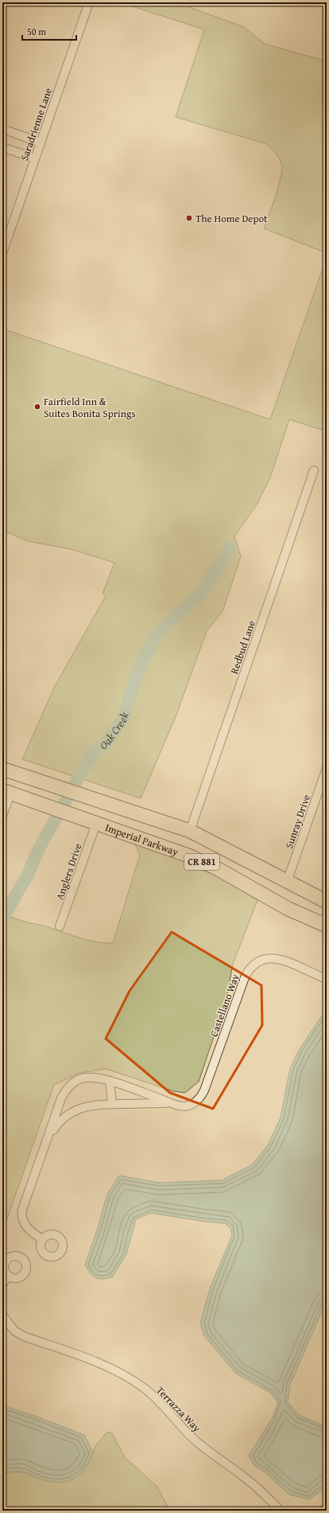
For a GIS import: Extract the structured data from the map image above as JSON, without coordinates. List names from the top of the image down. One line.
{"streets":{"main road":["Imperial Parkway","CR 881"],"street":["Saradrienne Lane","Redbud Lane","Sunray Drive","Anglers Drive","Castellano Way","Terrazza Way"]},"crossings":[["Redbud Lane","CR 881"],["Sunray Drive","CR 881"],["Imperial Parkway","Anglers Drive"]],"water":["Oak Creek"],"places":["The Home Depot","Fairfield Inn & Suites Bonita Springs"],"scale_bar":"50 m"}
